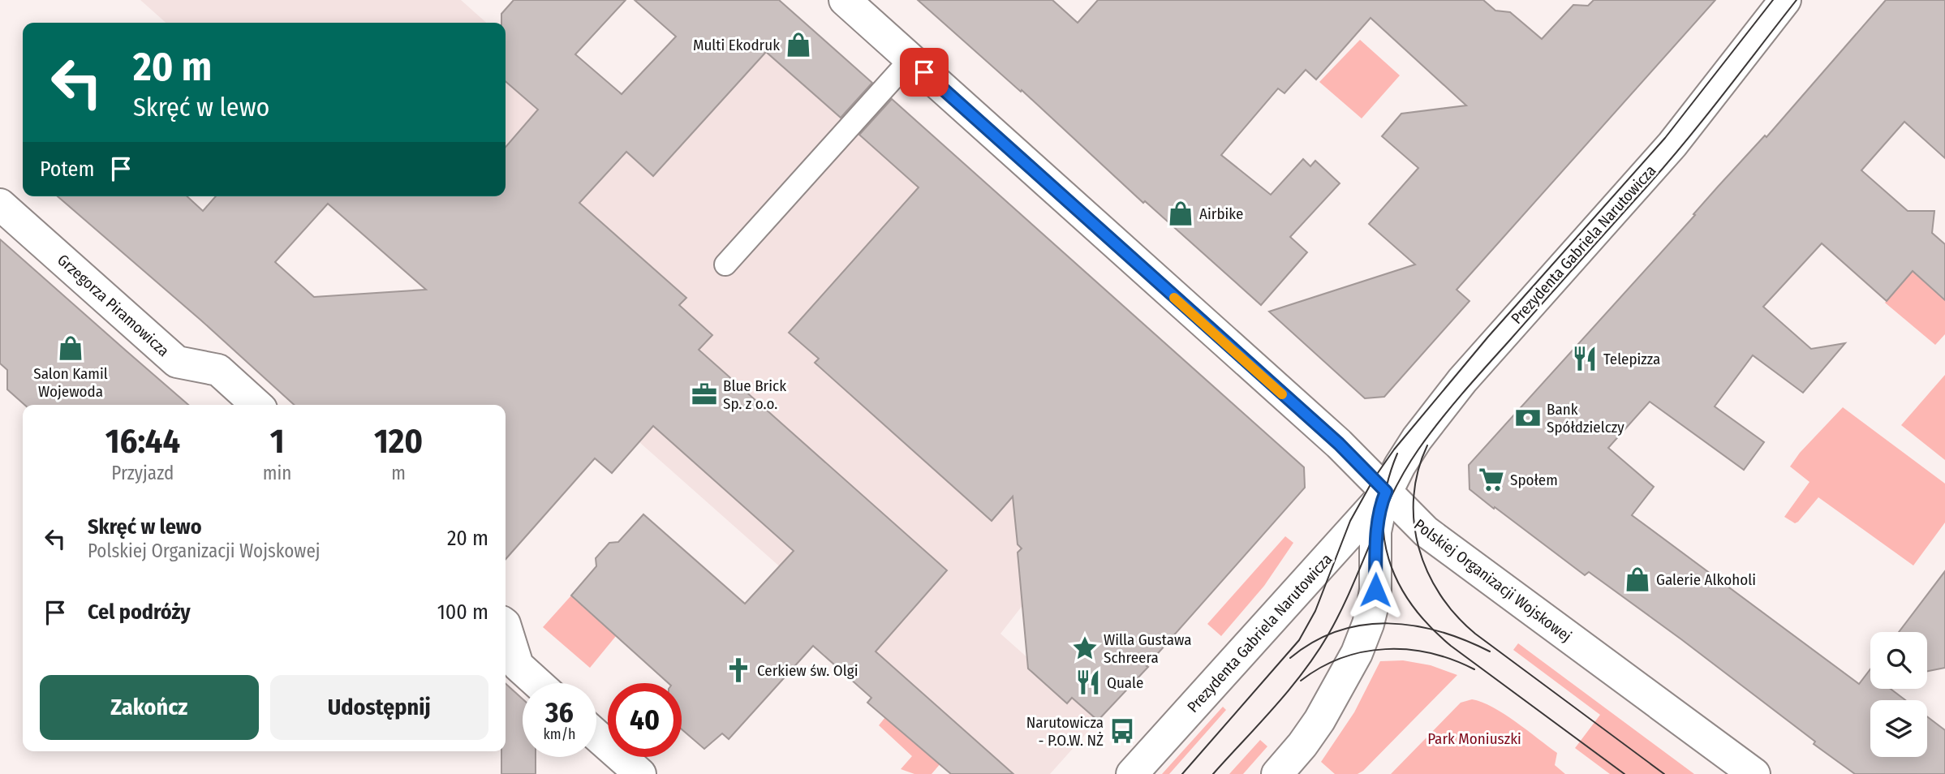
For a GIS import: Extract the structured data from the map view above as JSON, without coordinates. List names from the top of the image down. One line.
{"streets":{"street":["Prezydenta Gabriela Narutowicza","Grzegorza Piramowicza","Polskiej Organizacji Wojskowej"]},"crossings":[["Prezydenta Gabriela Narutowicza","Polskiej Organizacji Wojskowej"]],"parks":["Park Moniuszki"],"places":{"shop":["Multi Ekodruk","Airbike","Salon Kamil Wojewoda","Galerie Alkoholi"],"restaurant":["Telepizza","Quale"],"office":["Blue Brick Sp. z o.o."],"bank":["Bank Spółdzielczy"],"supermarket":["Społem"],"place":["Willa Gustawa Schreera"],"church":["Cerkiew św. Olgi"],"bus stop":["Narutowicza - P.O.W. NŻ"]},"page":{"turn":["20 m","Skręć w lewo"],"then":"Potem","eta":["16:44","Przyjazd","1","min","120","m"],"list":[{"name":"Skręć w lewo","note":"Polskiej Organizacji Wojskowej","value":"20 m"},{"name":"Cel podróży","value":"100 m"}],"buttons":["Zakończ","Udostępnij"],"speed":"36 km/h","limit":"40"}}
